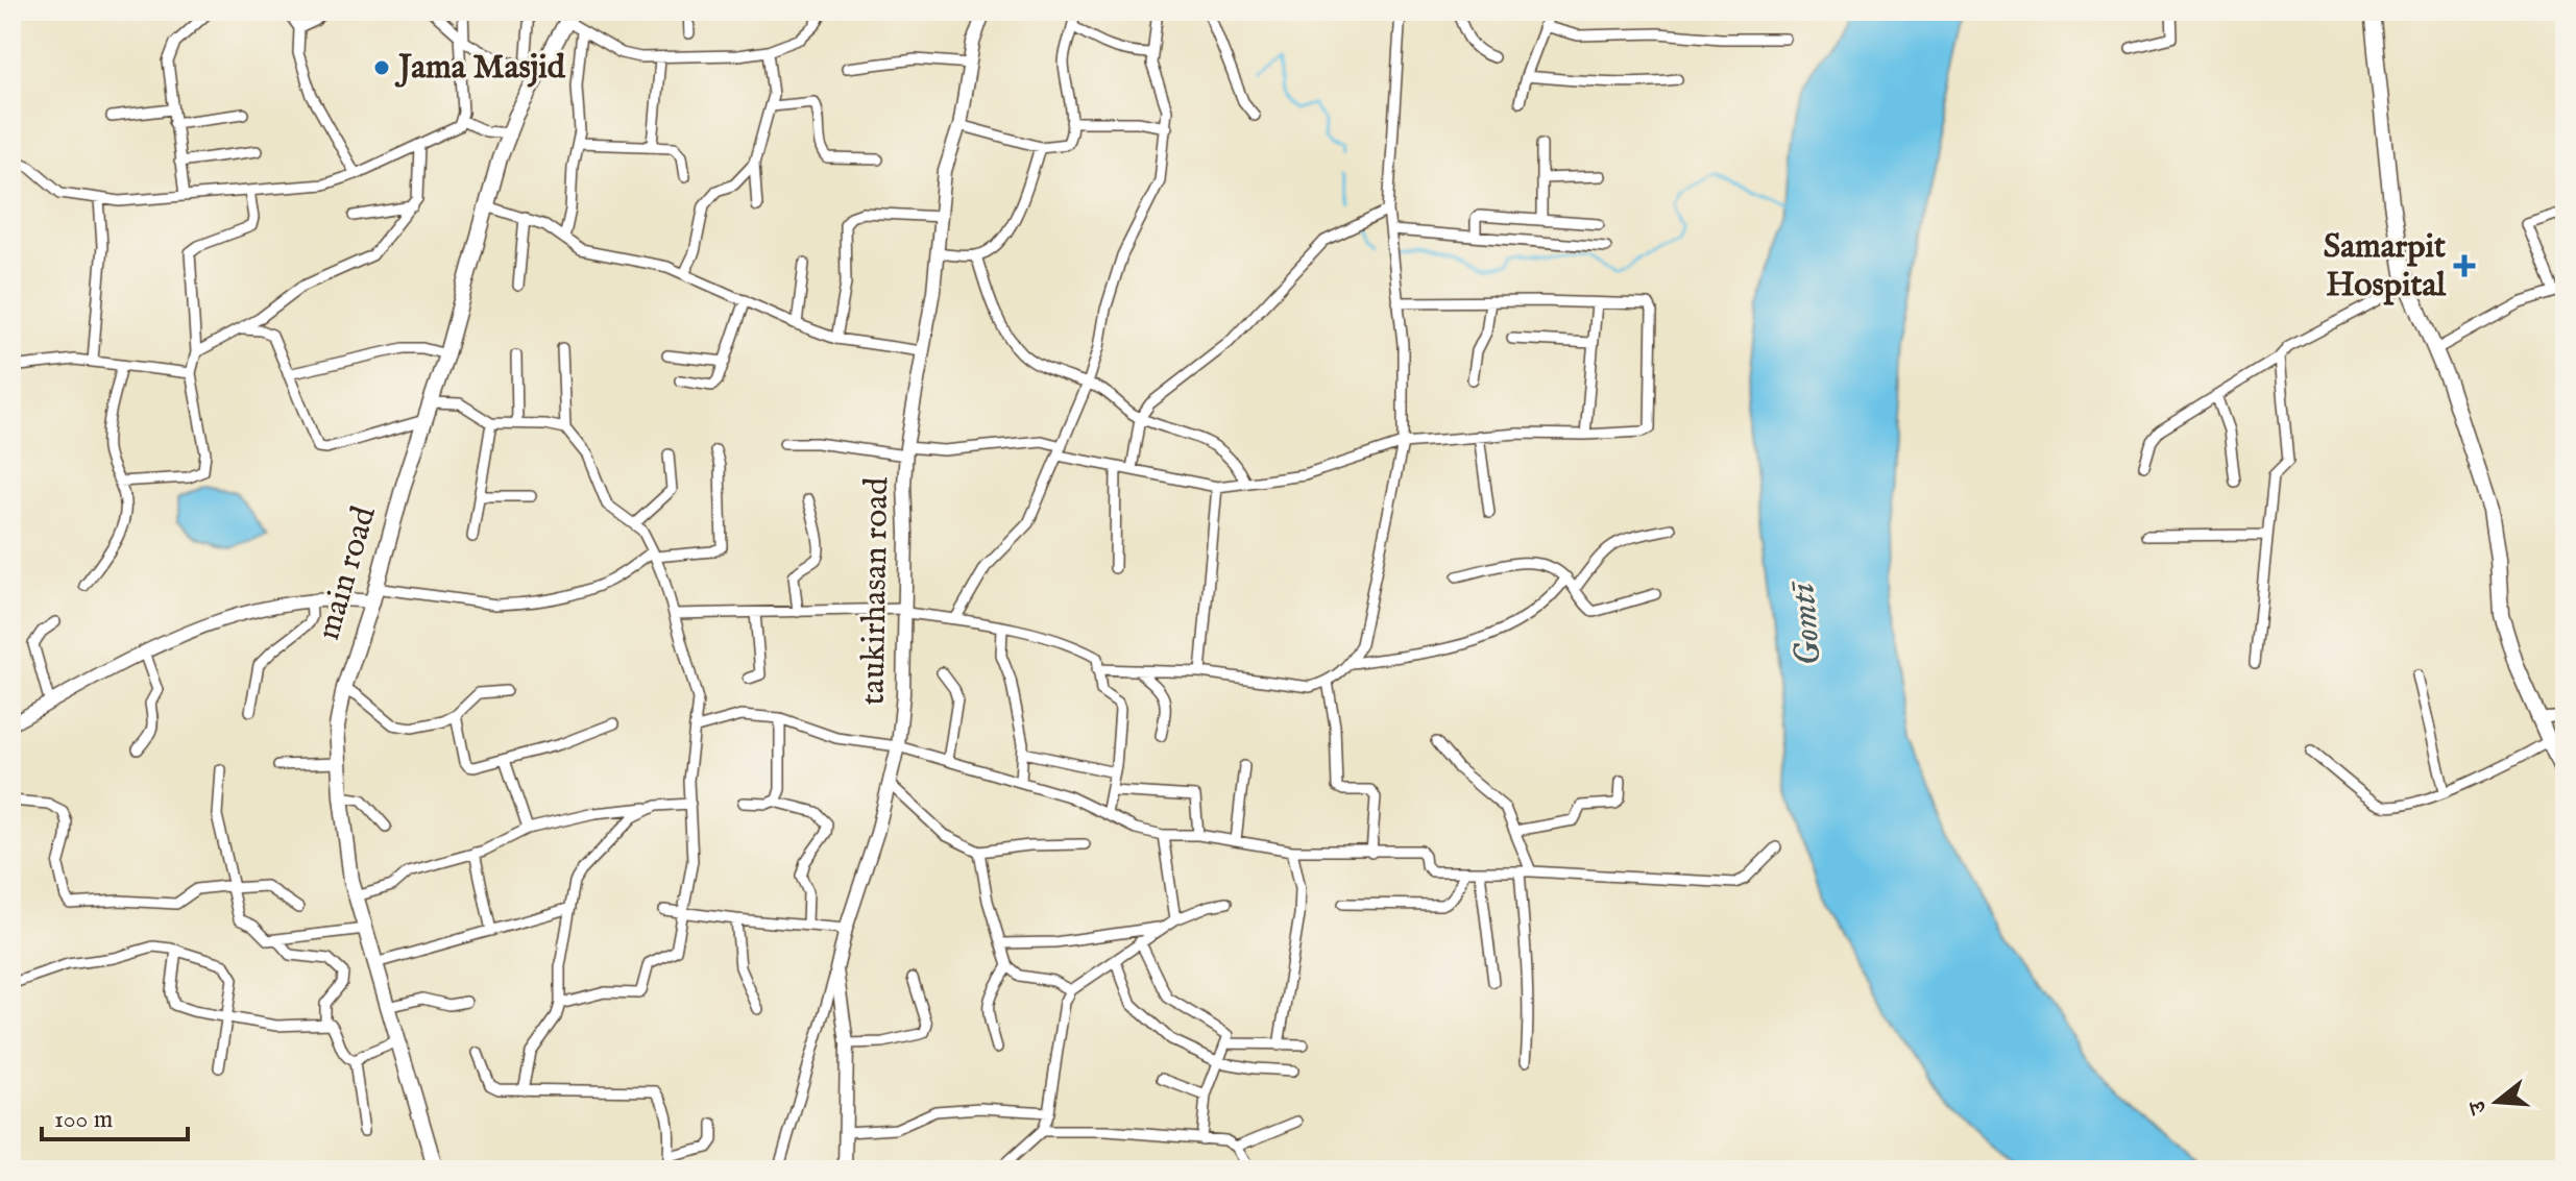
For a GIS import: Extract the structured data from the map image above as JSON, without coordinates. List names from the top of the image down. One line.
{"streets":{"main road":["main road"],"street":["taukirhasan road"]},"water":["Gomtī"],"places":{"other":["Jama Masjid"],"health":["Samarpit Hospital"]},"scale_bar":"100 m","north":"left"}
